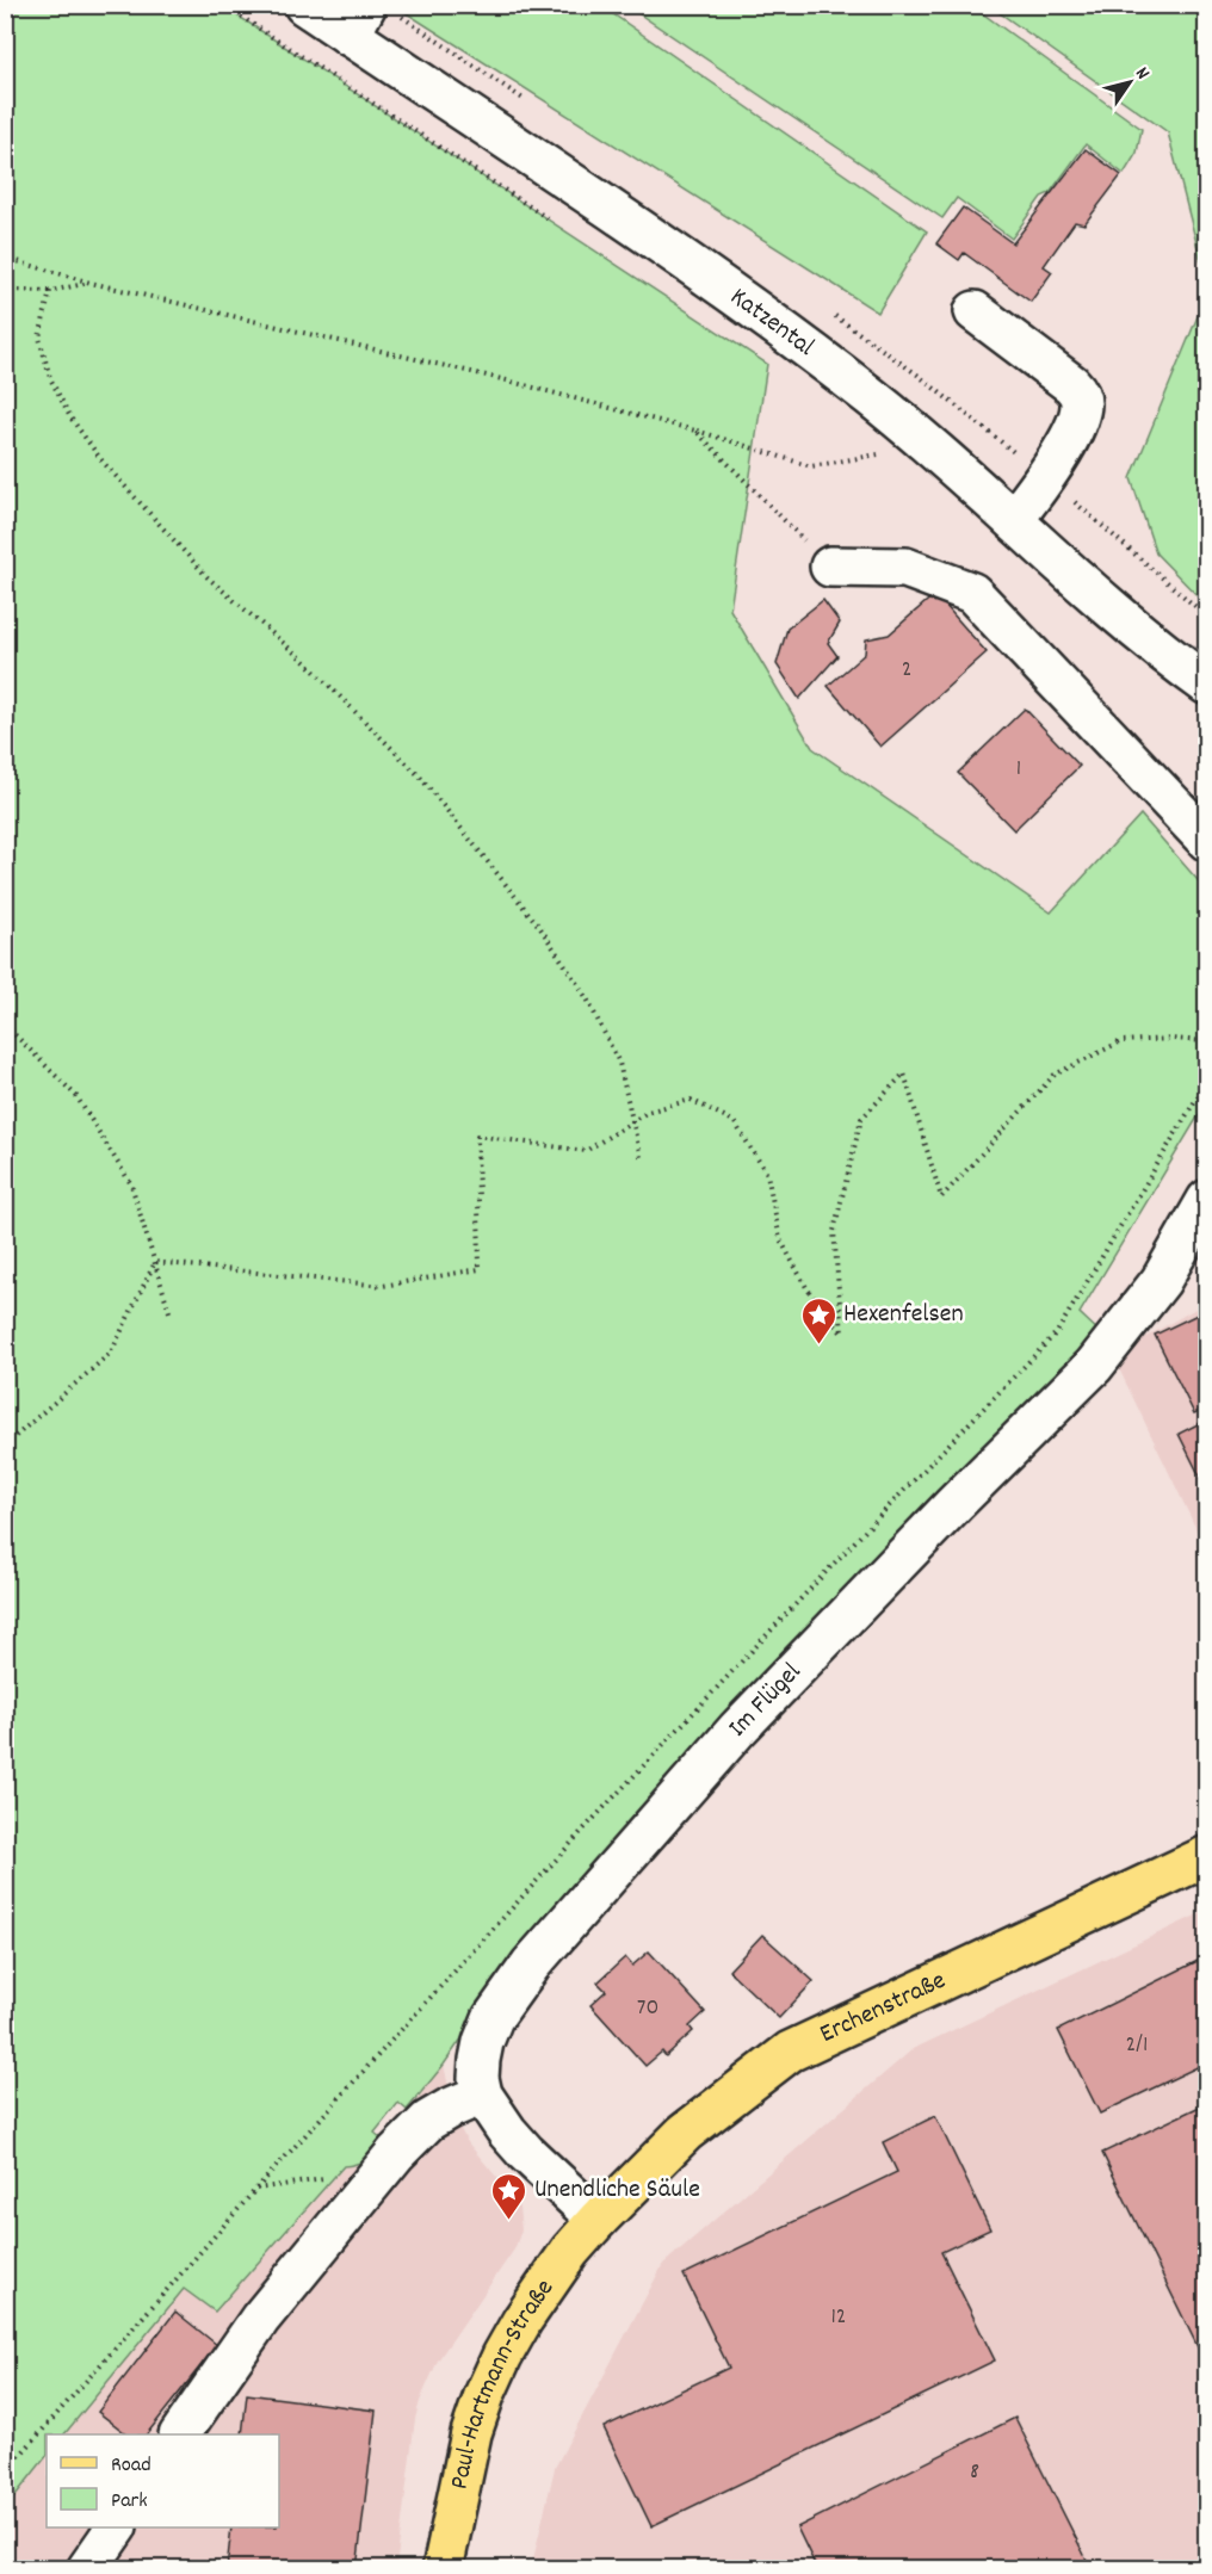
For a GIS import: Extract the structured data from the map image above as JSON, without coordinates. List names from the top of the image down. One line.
{"streets":{"main road":["Erchenstraße","Paul-Hartmann-Straße"],"street":["Katzental","Im Flügel"]},"crossings":[["Erchenstraße","Paul-Hartmann-Straße"]],"places":{"place":["Hexenfelsen","Unendliche Säule"]},"house_numbers":["2","1","70","2/1","12","8"],"legend":["Road","Park"],"north":"top right"}
